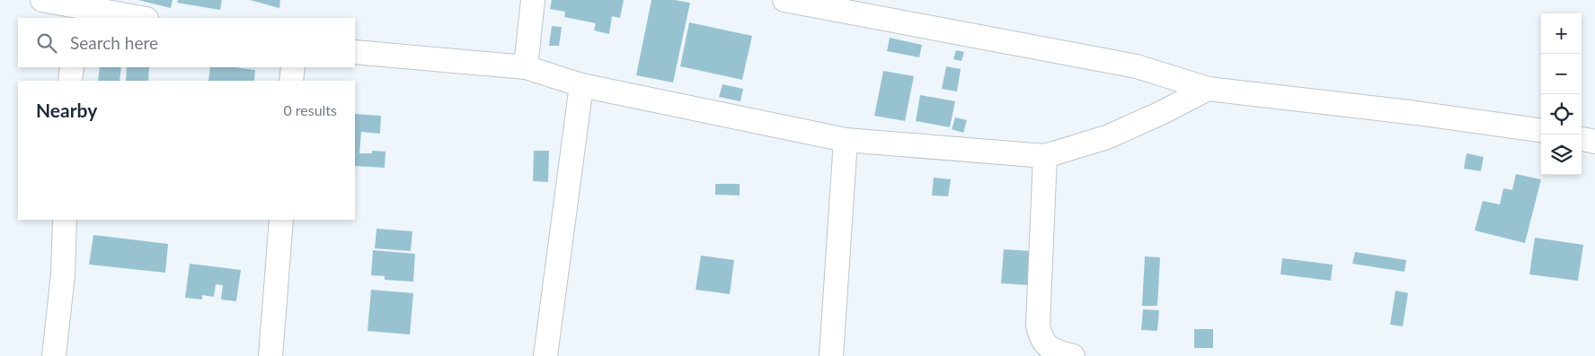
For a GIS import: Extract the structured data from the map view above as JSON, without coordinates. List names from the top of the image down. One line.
{"page":{"map_buttons":["+","−"],"search":"Search here","heading":["Nearby","0 results"]}}
